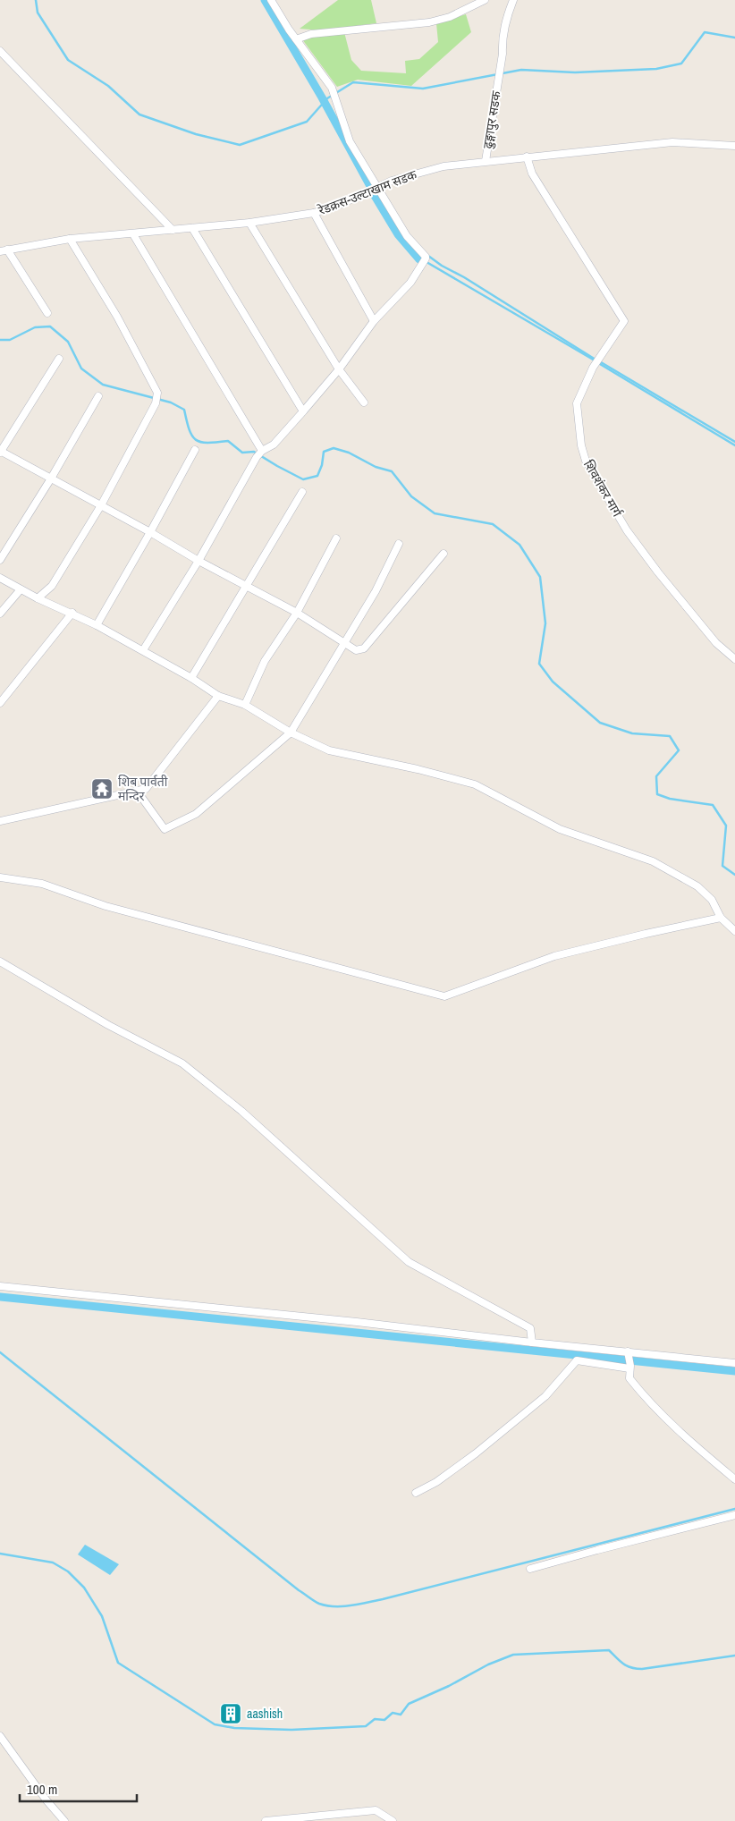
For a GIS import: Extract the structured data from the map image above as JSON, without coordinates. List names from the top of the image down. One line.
{"streets":{"street":["ढुङ्गापुर सडक","रेडक्रस-उल्टाखाम सडक","शिवशंकर मार्ग"]},"crossings":[["ढुङ्गापुर सडक","रेडक्रस-उल्टाखाम सडक"],["रेडक्रस-उल्टाखाम सडक","शिवशंकर मार्ग"]],"places":{"temple":["शिब पार्वती मन्दिर"],"building":["aashish"]},"scale_bar":"100 m"}
